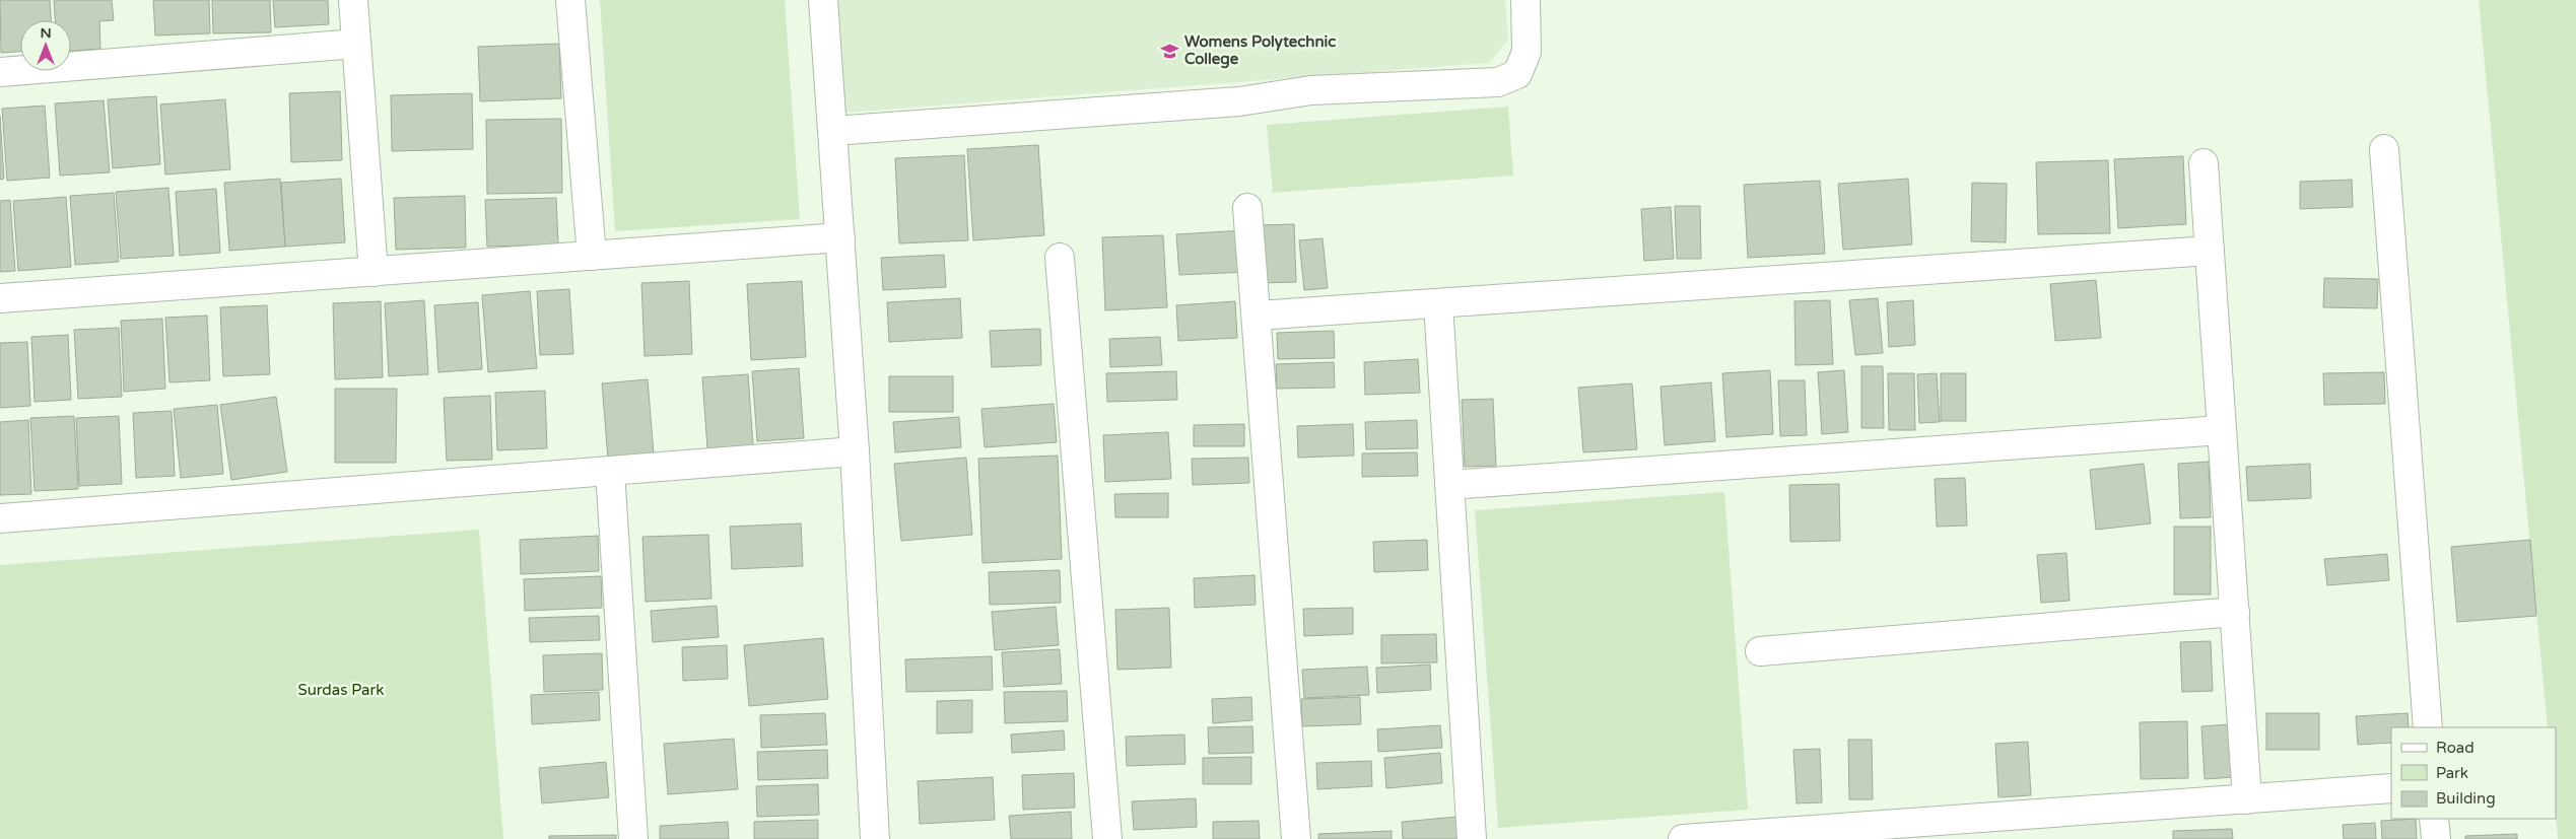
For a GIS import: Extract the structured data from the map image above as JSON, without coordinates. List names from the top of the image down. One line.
{"parks":["Surdas Park"],"places":{"school or university":["Womens Polytechnic College"]},"legend":["Road","Park","Building"],"north":"top"}
